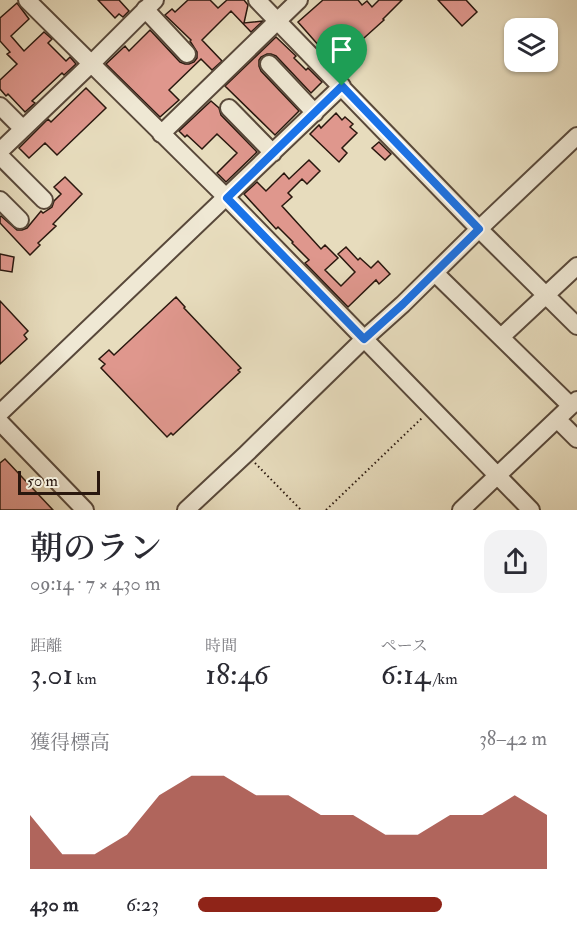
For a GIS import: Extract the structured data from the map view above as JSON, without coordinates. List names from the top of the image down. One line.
{"scale_bar":"50 m","page":{"scale":"50 m","heading":["朝のラン","09:14 · 7 × 430 m"],"stats":[["距離","3.01 km"],["時間","18:46"],["ペース","6:14 /km"]],"chart":["獲得標高","38–42 m"],"list":[{"name":"430 m","note":"6:23"}]}}
